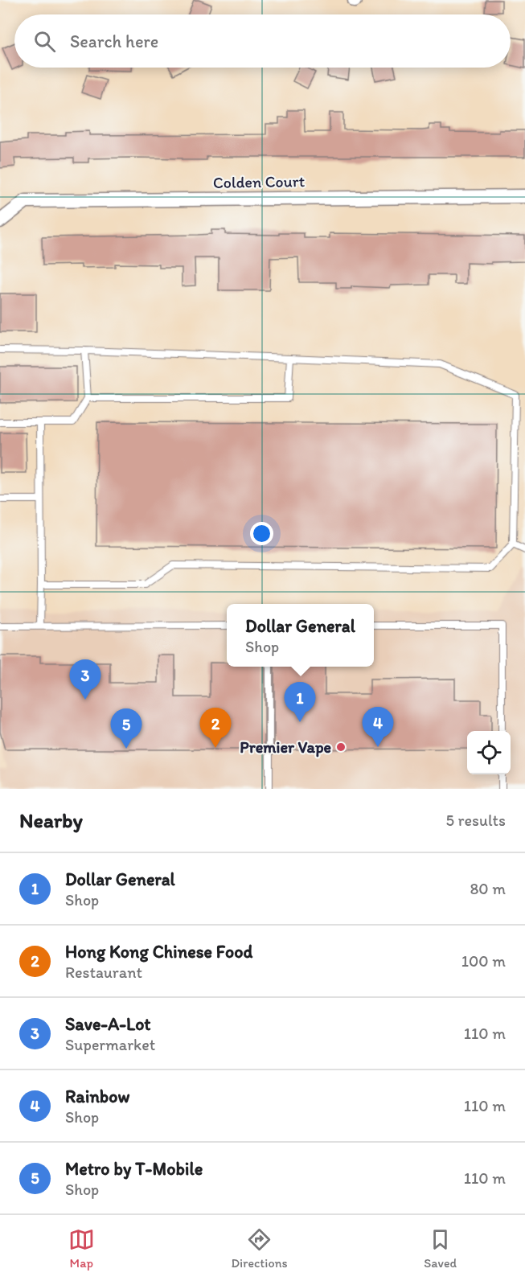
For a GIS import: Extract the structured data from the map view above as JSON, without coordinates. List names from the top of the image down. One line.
{"streets":{"street":["Colden Court"]},"places":["Premier Vape"],"page":{"search":"Search here","popup":["Dollar General","Shop"],"pins":["3","1","4","2","5"],"heading":["Nearby","5 results"],"list":[{"mark":"1","name":"Dollar General","note":"Shop","value":"80 m"},{"mark":"2","name":"Hong Kong Chinese Food","note":"Restaurant","value":"100 m"},{"mark":"3","name":"Save-A-Lot","note":"Supermarket","value":"110 m"},{"mark":"4","name":"Rainbow","note":"Shop","value":"110 m"},{"mark":"5","name":"Metro by T-Mobile","note":"Shop","value":"110 m"}],"nav":["Map","Directions","Saved"]}}
